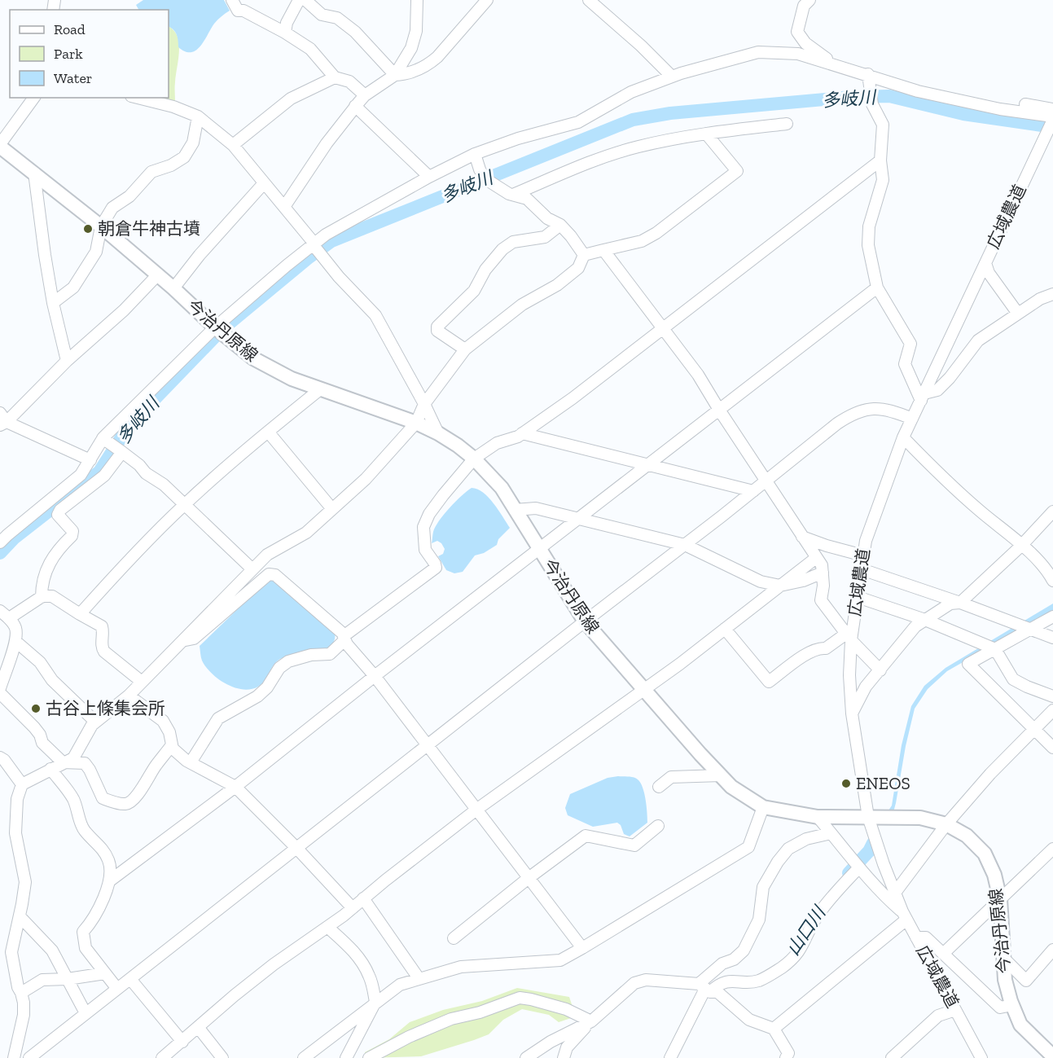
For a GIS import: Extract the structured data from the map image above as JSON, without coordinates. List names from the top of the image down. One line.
{"streets":{"main road":["今治丹原線"],"street":["広域農道"]},"crossings":[["広域農道","今治丹原線"]],"water":["多岐川","山口川"],"places":["朝倉牛神古墳","古谷上條集会所","ENEOS"],"legend":["Road","Park","Water"]}
